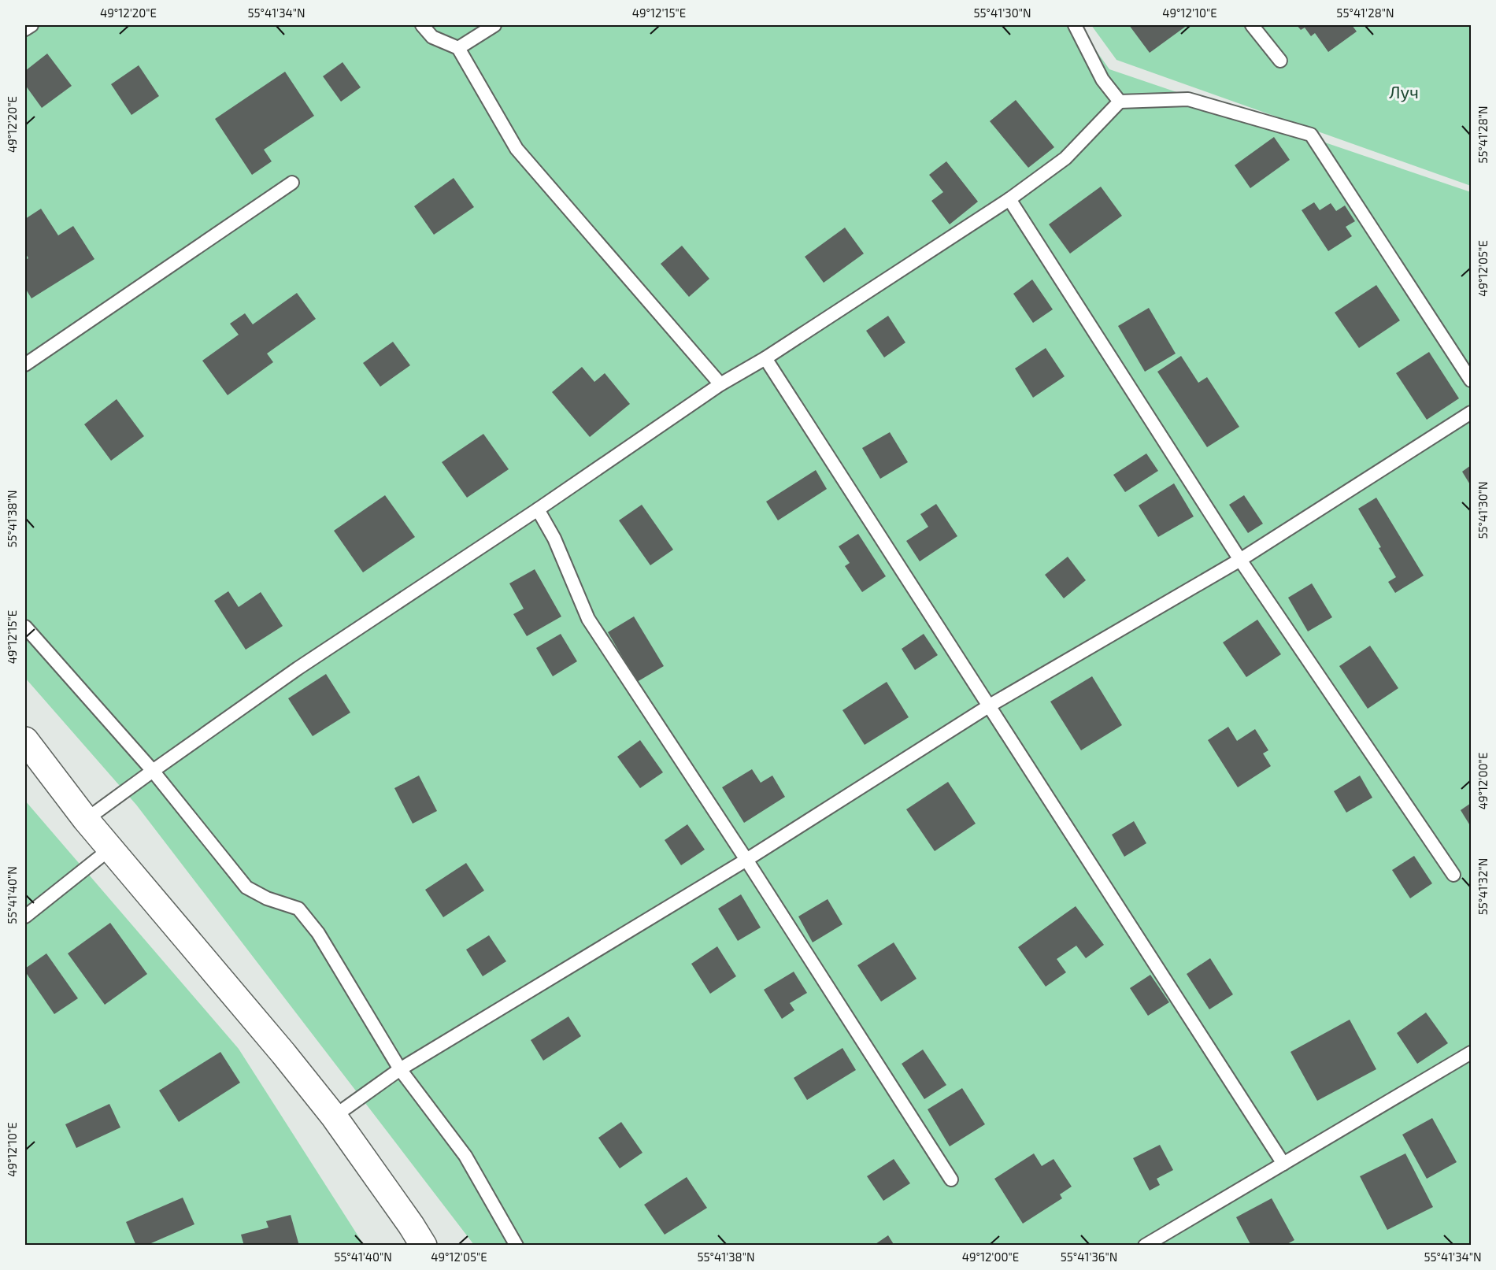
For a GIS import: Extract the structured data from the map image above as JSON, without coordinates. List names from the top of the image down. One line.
{"parks":["Луч"],"coordinates":["49°12'20\"E","55°41'34\"N","49°12'15\"E","55°41'30\"N","49°12'10\"E","55°41'28\"N","49°12'05\"E","55°41'38\"N","49°12'00\"E","55°41'32\"N","55°41'40\"N","55°41'36\"N"]}
